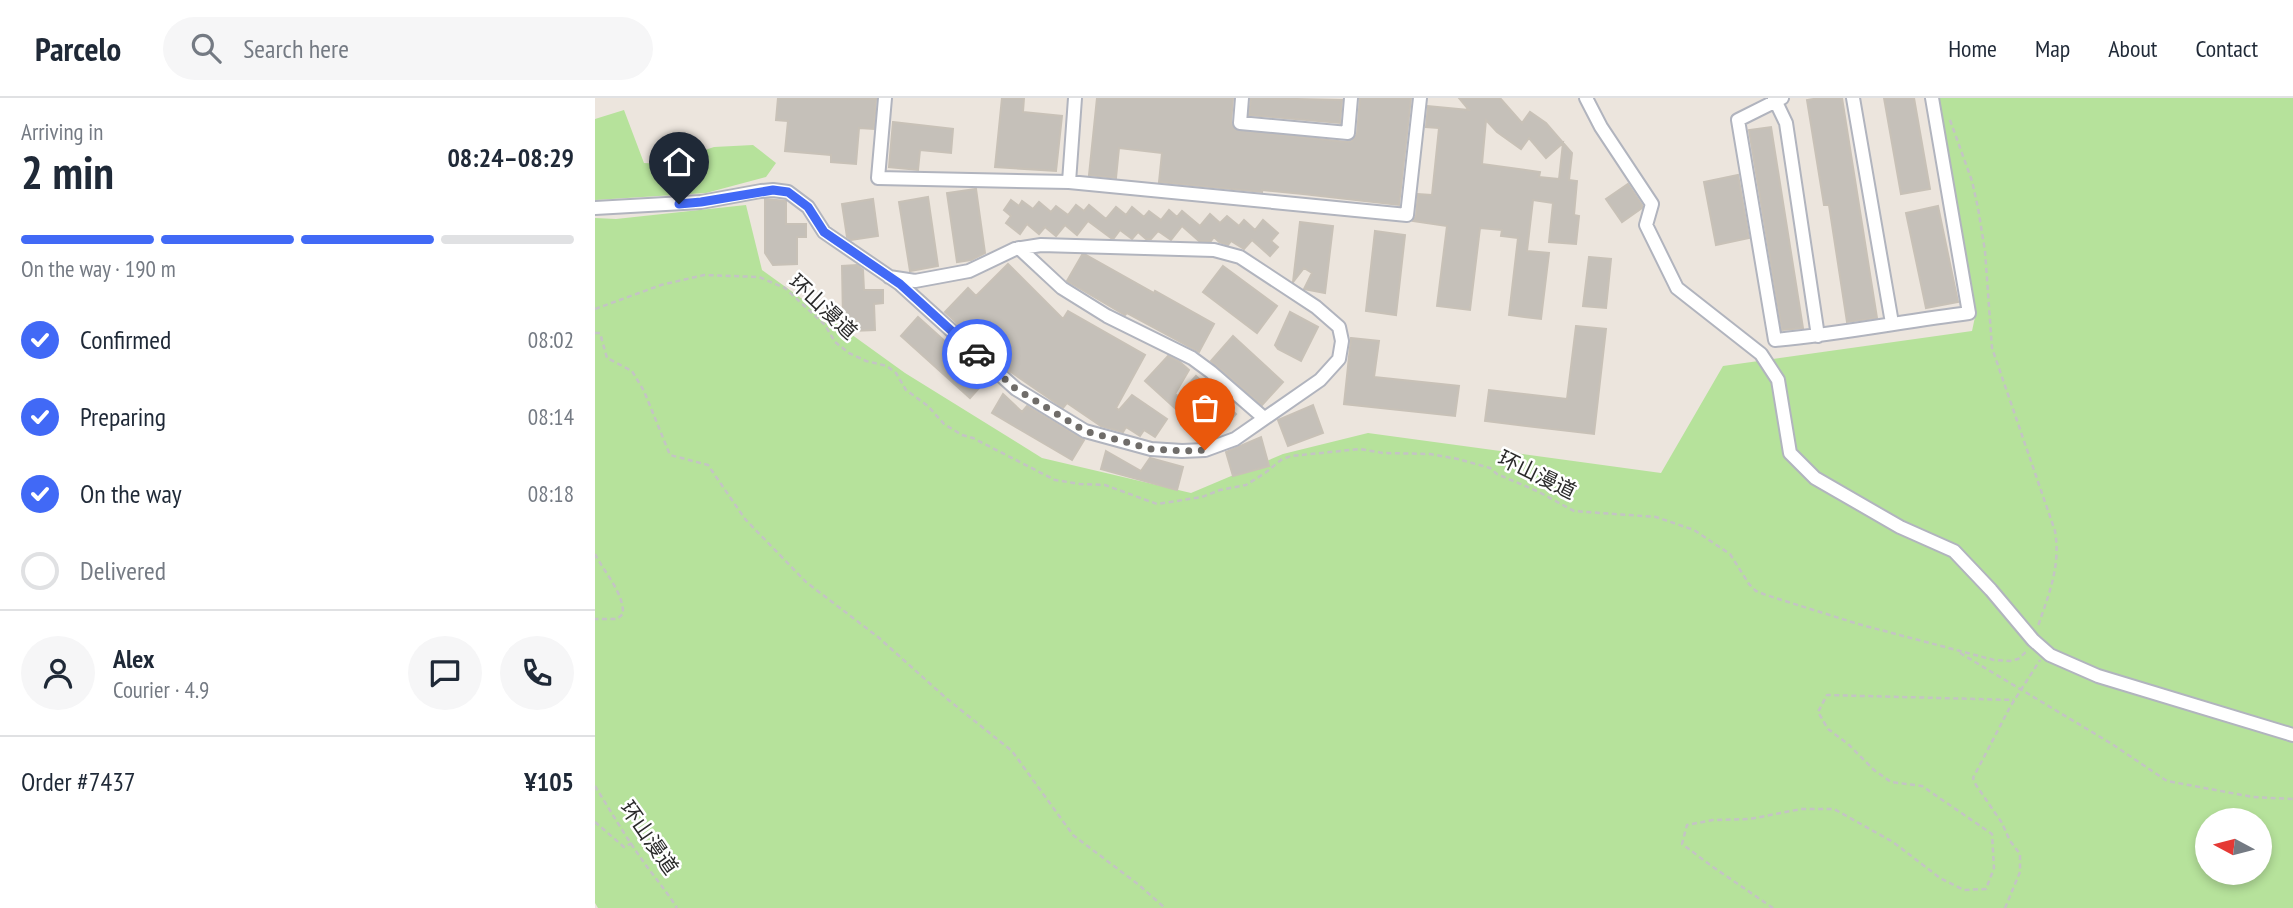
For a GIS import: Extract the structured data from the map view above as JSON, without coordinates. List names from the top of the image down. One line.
{"streets":{"path":["环山漫道"]},"north":"left","page":{"header":"Parcelo","search":"Search here","nav":["Home","Map","About","Contact"],"heading":["2 min","Arriving in","08:24–08:29"],"panel":["Alex","Courier · 4.9","Order #7437","¥105"],"bar":"On the way · 190 m","list":[["Confirmed","08:02"],["Preparing","08:14"],["On the way","08:18"],"Delivered"]}}
